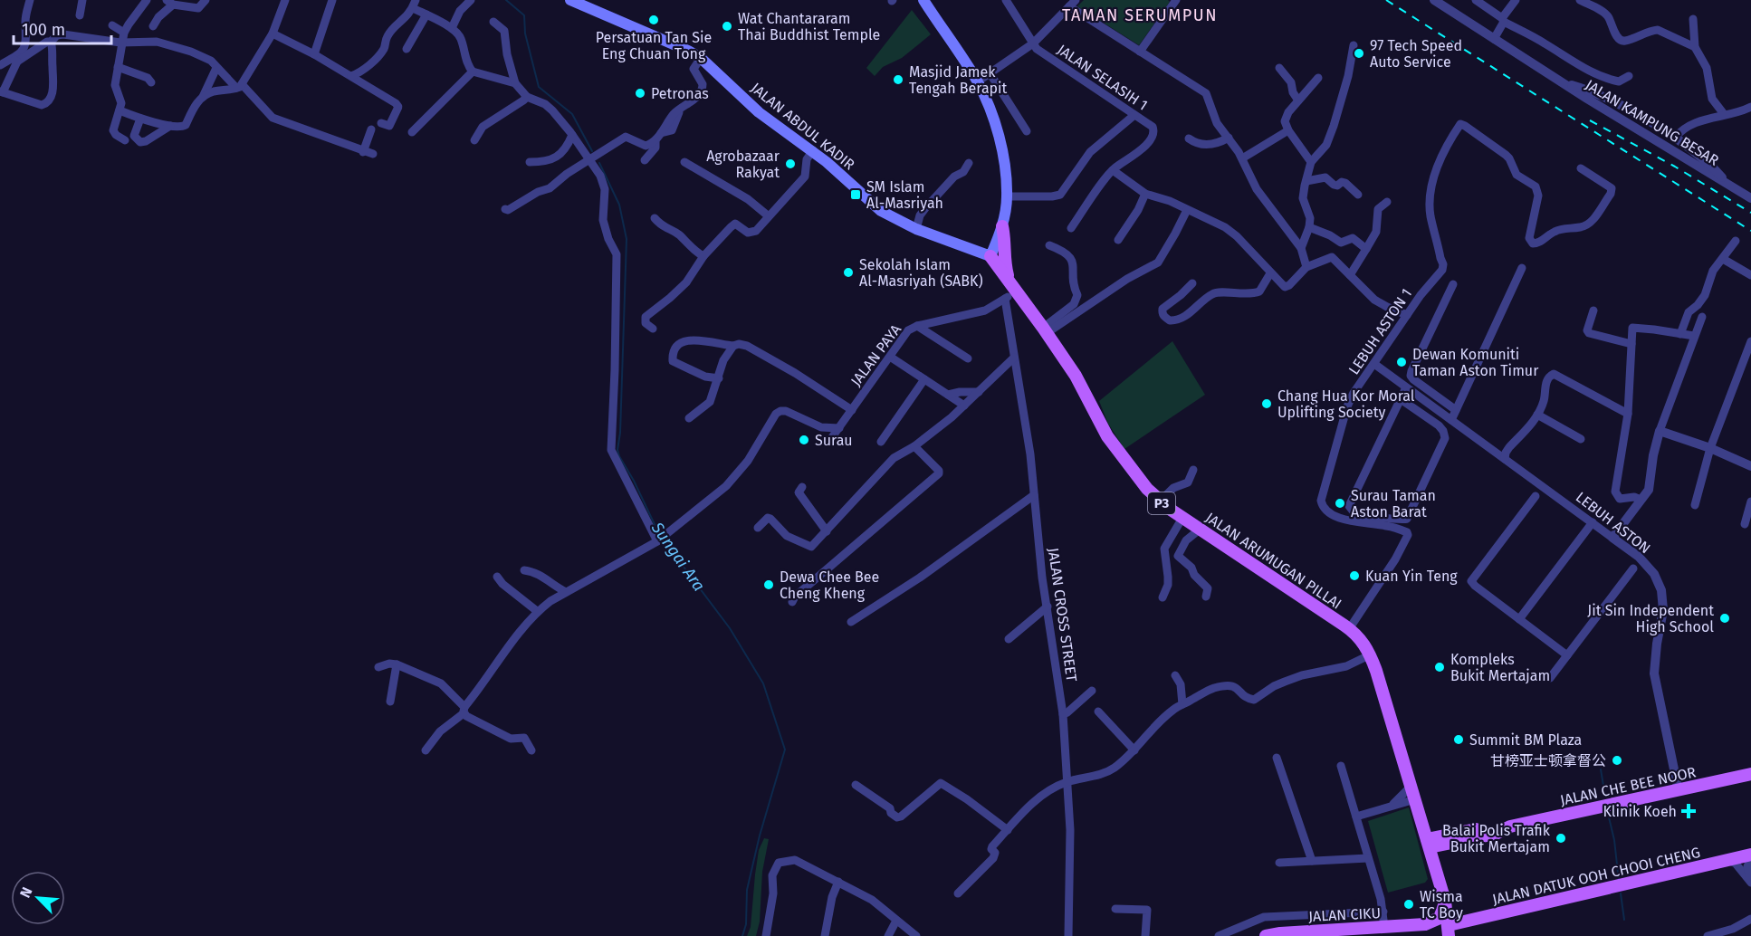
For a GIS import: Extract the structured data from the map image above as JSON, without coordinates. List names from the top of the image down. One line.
{"streets":{"main road":["JALAN ABDUL KADIR","P3","JALAN ARUMUGAN PILLAI","JALAN CHE BEE NOOR","JALAN DATUK OOH CHOOI CHENG","JALAN CIKU"],"street":["JALAN SELASIH 1","JALAN KAMPUNG BESAR","LEBUH ASTON 1","JALAN PAYA","LEBUH ASTON","JALAN CROSS STREET"]},"crossings":[["JALAN ABDUL KADIR","JALAN ARUMUGAN PILLAI"],["LEBUH ASTON 1","LEBUH ASTON"],["LEBUH ASTON 1","JALAN ARUMUGAN PILLAI"],["JALAN PAYA","JALAN ARUMUGAN PILLAI"],["JALAN PAYA","JALAN CROSS STREET"],["LEBUH ASTON","JALAN CHE BEE NOOR"],["JALAN ARUMUGAN PILLAI","JALAN CHE BEE NOOR"],["JALAN ARUMUGAN PILLAI","JALAN DATUK OOH CHOOI CHENG"]],"districts":["TAMAN SERUMPUN"],"water":["Sungai Ara"],"places":{"other":["Persatuan Tan Sie Eng Chuan Tong","Wat Chantararam Thai Buddhist Temple","97 Tech Speed Auto Service","Masjid Jamek Tengah Berapit","Petronas","Agrobazaar Rakyat","Sekolah Islam Al-Masriyah (SABK)","Dewan Komuniti Taman Aston Timur","Chang Hua Kor Moral Uplifting Society","Surau","Surau Taman Aston Barat","Kuan Yin Teng","Dewa Chee Bee Cheng Kheng","Jit Sin Independent High School","Kompleks Bukit Mertajam","Summit BM Plaza","甘榜亚士顿拿督公","Balai Polis Trafik Bukit Mertajam","Wisma TC Boy"],"transit":["SM Islam Al-Masriyah"],"health":["Klinik Koeh"]},"scale_bar":"100 m","north":"top left"}
